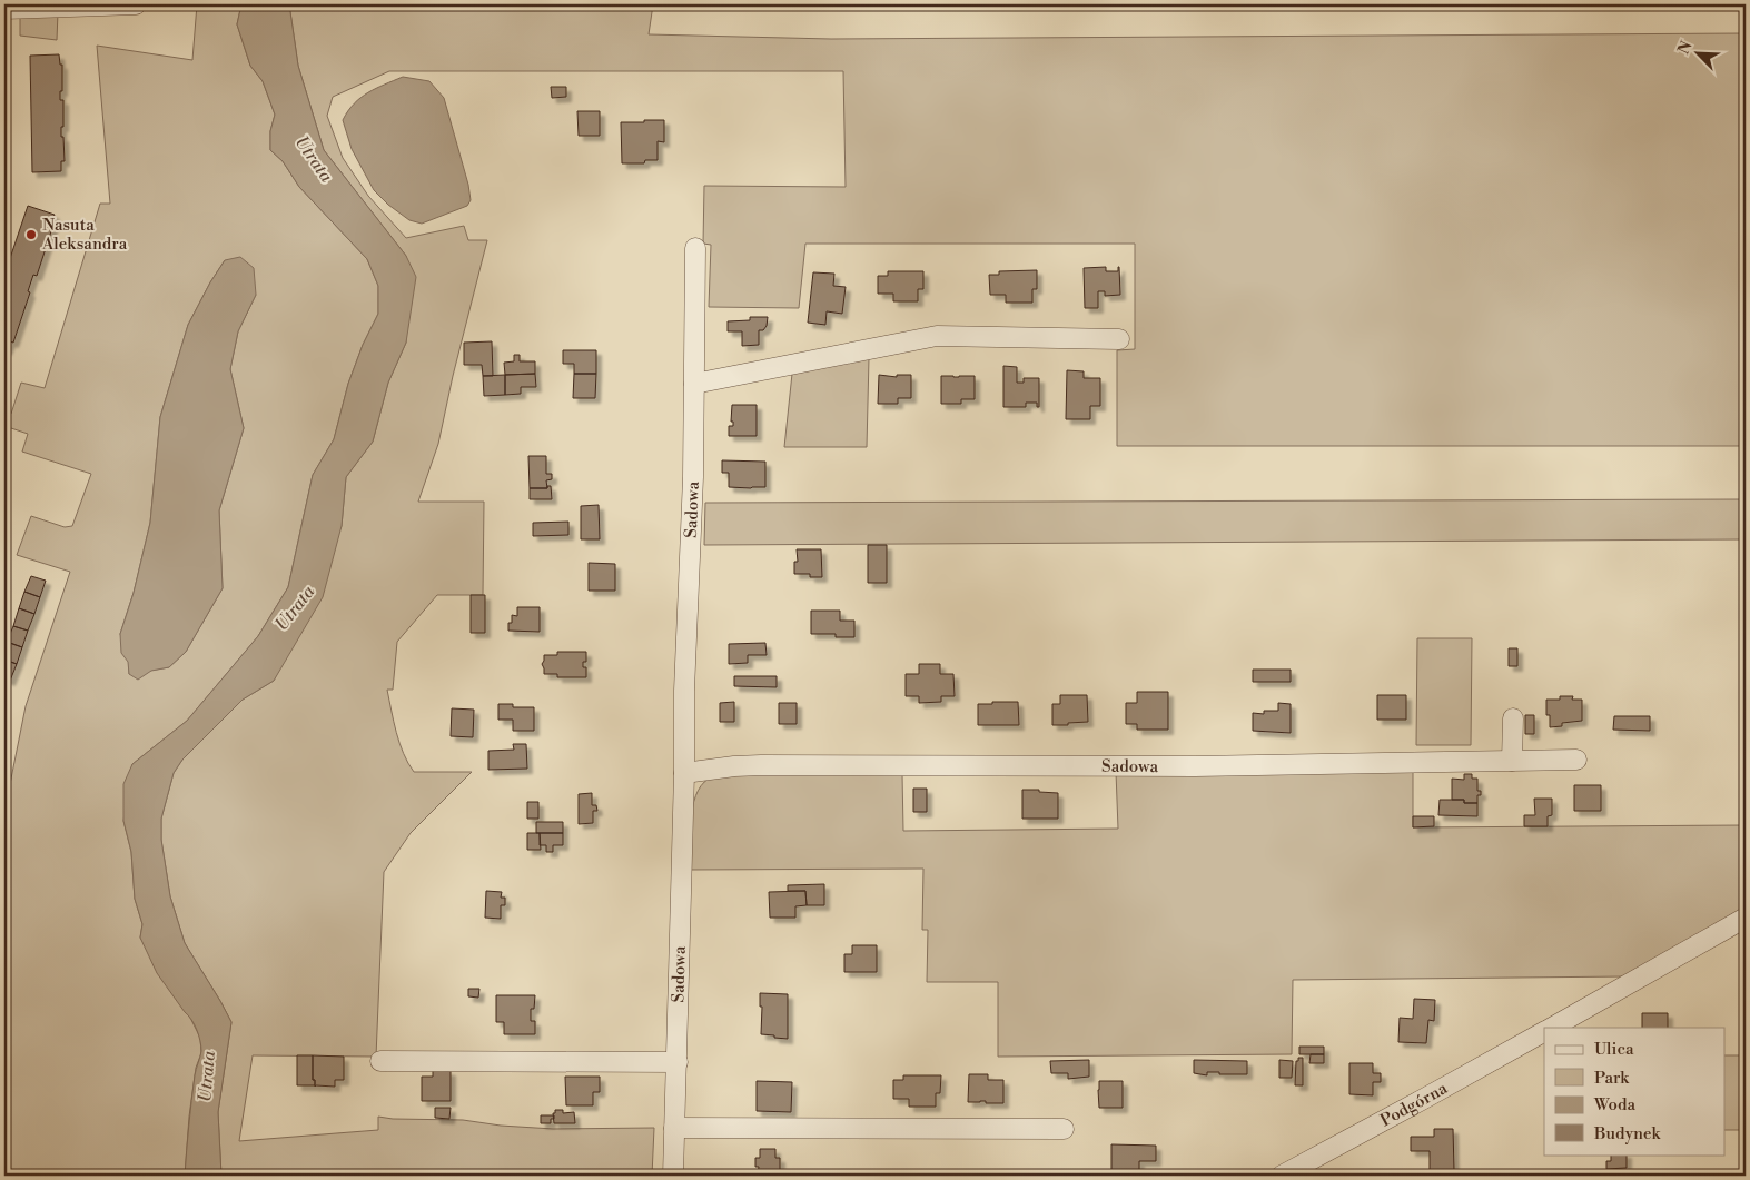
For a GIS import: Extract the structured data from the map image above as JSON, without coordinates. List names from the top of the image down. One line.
{"streets":{"street":["Sadowa","Podgórna"]},"water":["Utrata"],"places":["Nasuta Aleksandra"],"legend":["Ulica","Park","Woda","Budynek"],"north":"top left"}
